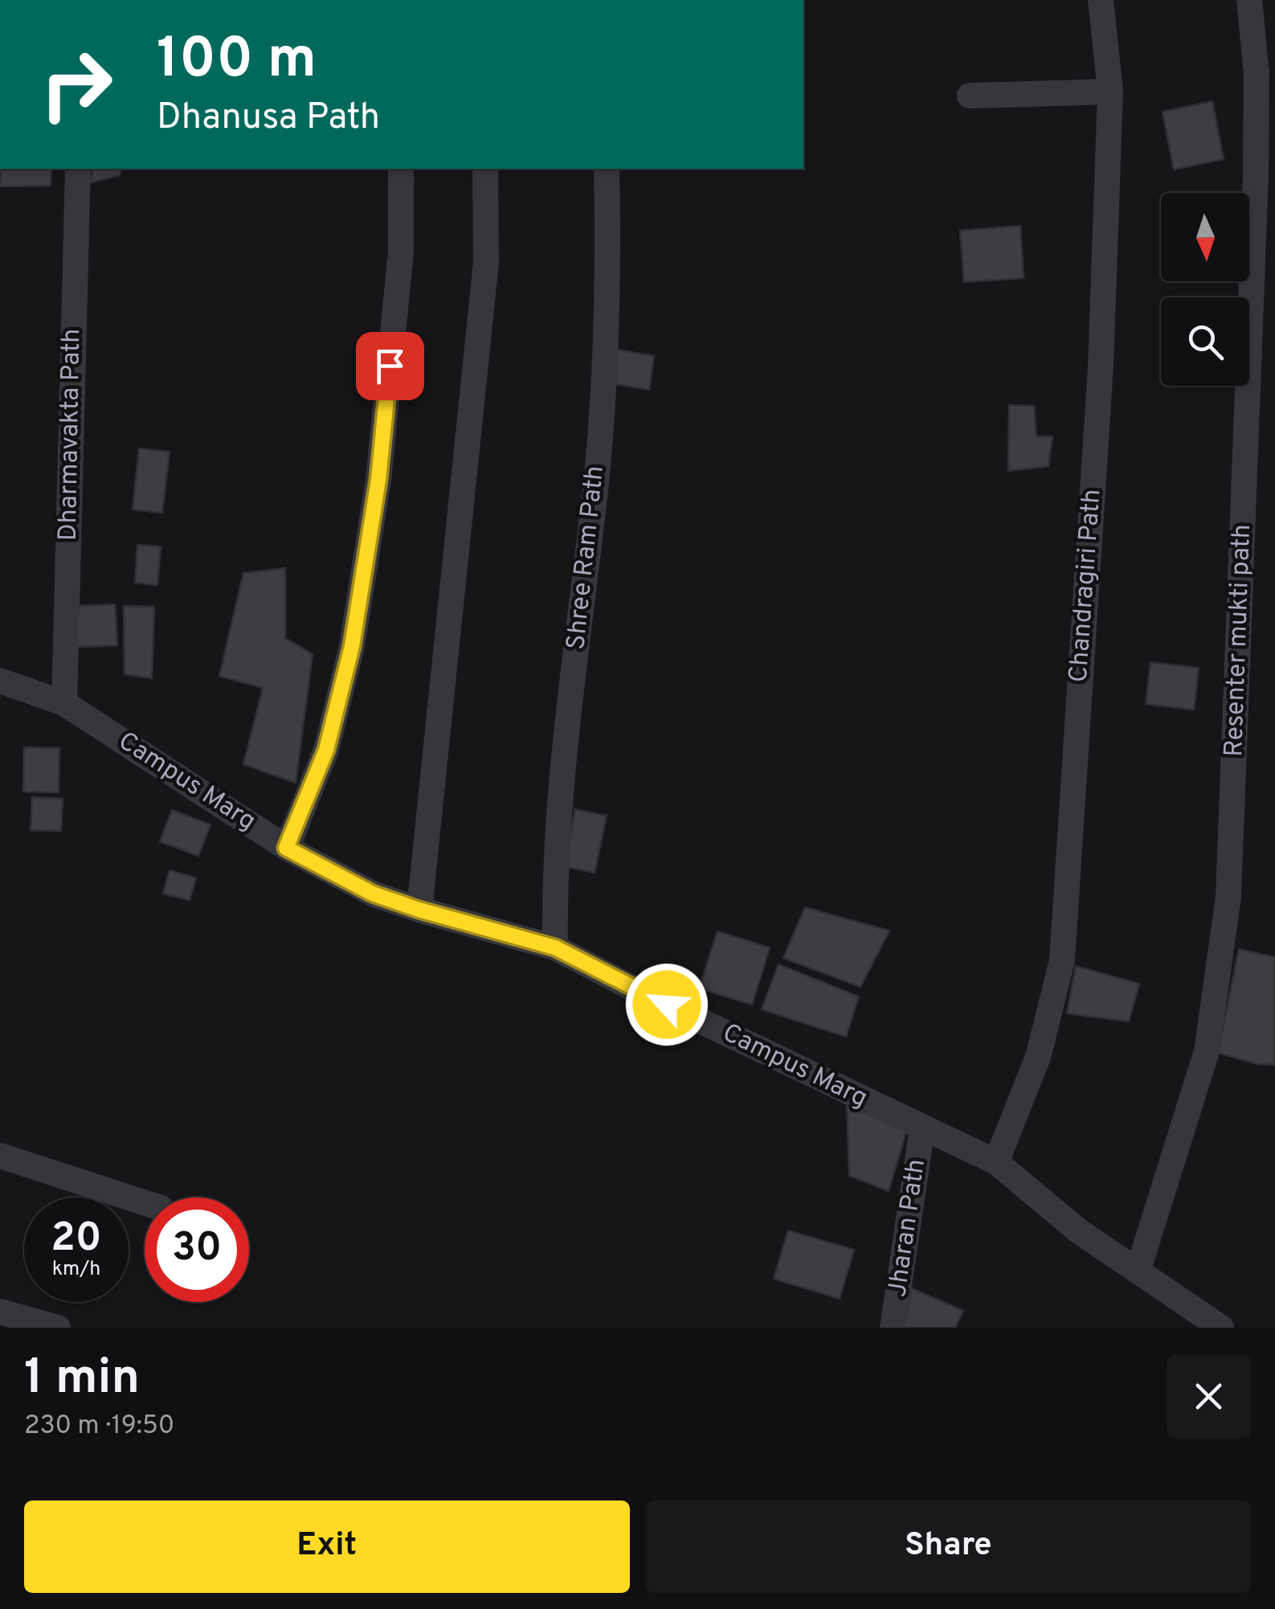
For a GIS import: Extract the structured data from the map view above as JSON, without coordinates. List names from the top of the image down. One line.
{"streets":{"street":["Dharmavakta Path","Shree Ram Path","Chandragiri Path","Resenter mukti path","Campus Marg","Jharan Path"]},"crossings":[["Dharmavakta Path","Campus Marg"],["Shree Ram Path","Campus Marg"],["Chandragiri Path","Campus Marg"],["Resenter mukti path","Campus Marg"],["Campus Marg","Jharan Path"]],"north":"bottom","page":{"turn":["100 m","Dhanusa Path"],"speed":"20 km/h","limit":"30","heading":["1 min","230 m · 19:50"],"buttons":["Exit","Share"]}}
